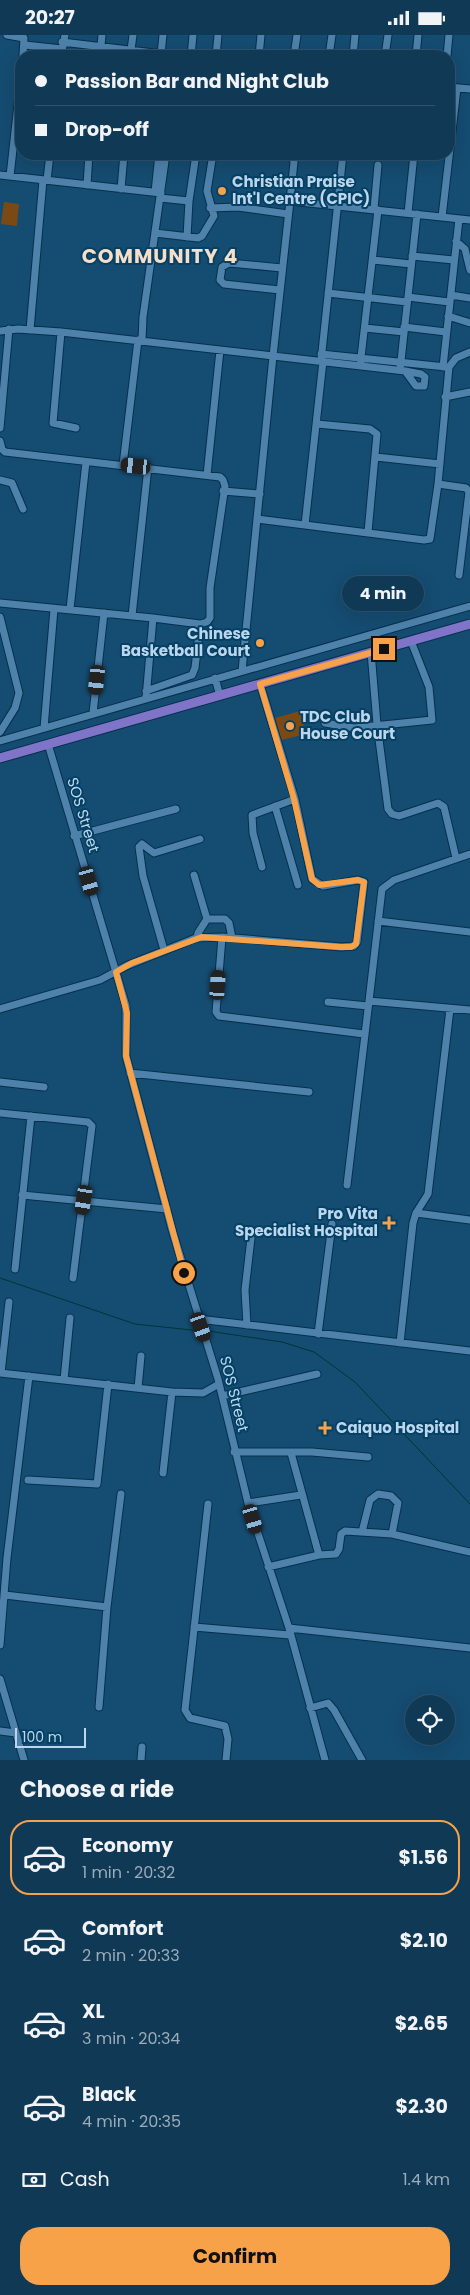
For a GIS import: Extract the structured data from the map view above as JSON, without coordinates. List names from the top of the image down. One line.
{"streets":{"street":["SOS Street"]},"districts":["COMMUNITY 4"],"places":{"other":["Christian Praise Int'l Centre (CPIC)","Chinese Basketball Court","TDC Club House Court"],"health":["Pro Vita Specialist Hospital","Caiquo Hospital"]},"scale_bar":"100 m","page":{"status":"20:27","banner":["Passion Bar and Night Club","Drop-off"],"bubble":"4 min","scale":"100 m","heading":"Choose a ride","list":[{"name":"Economy","note":"1 min · 20:32","value":"$1.56"},{"name":"Comfort","note":"2 min · 20:33","value":"$2.10"},{"name":"XL","note":"3 min · 20:34","value":"$2.65"},{"name":"Black","note":"4 min · 20:35","value":"$2.30"}],"pay":["Cash","1.4 km"],"buttons":"Confirm"}}
